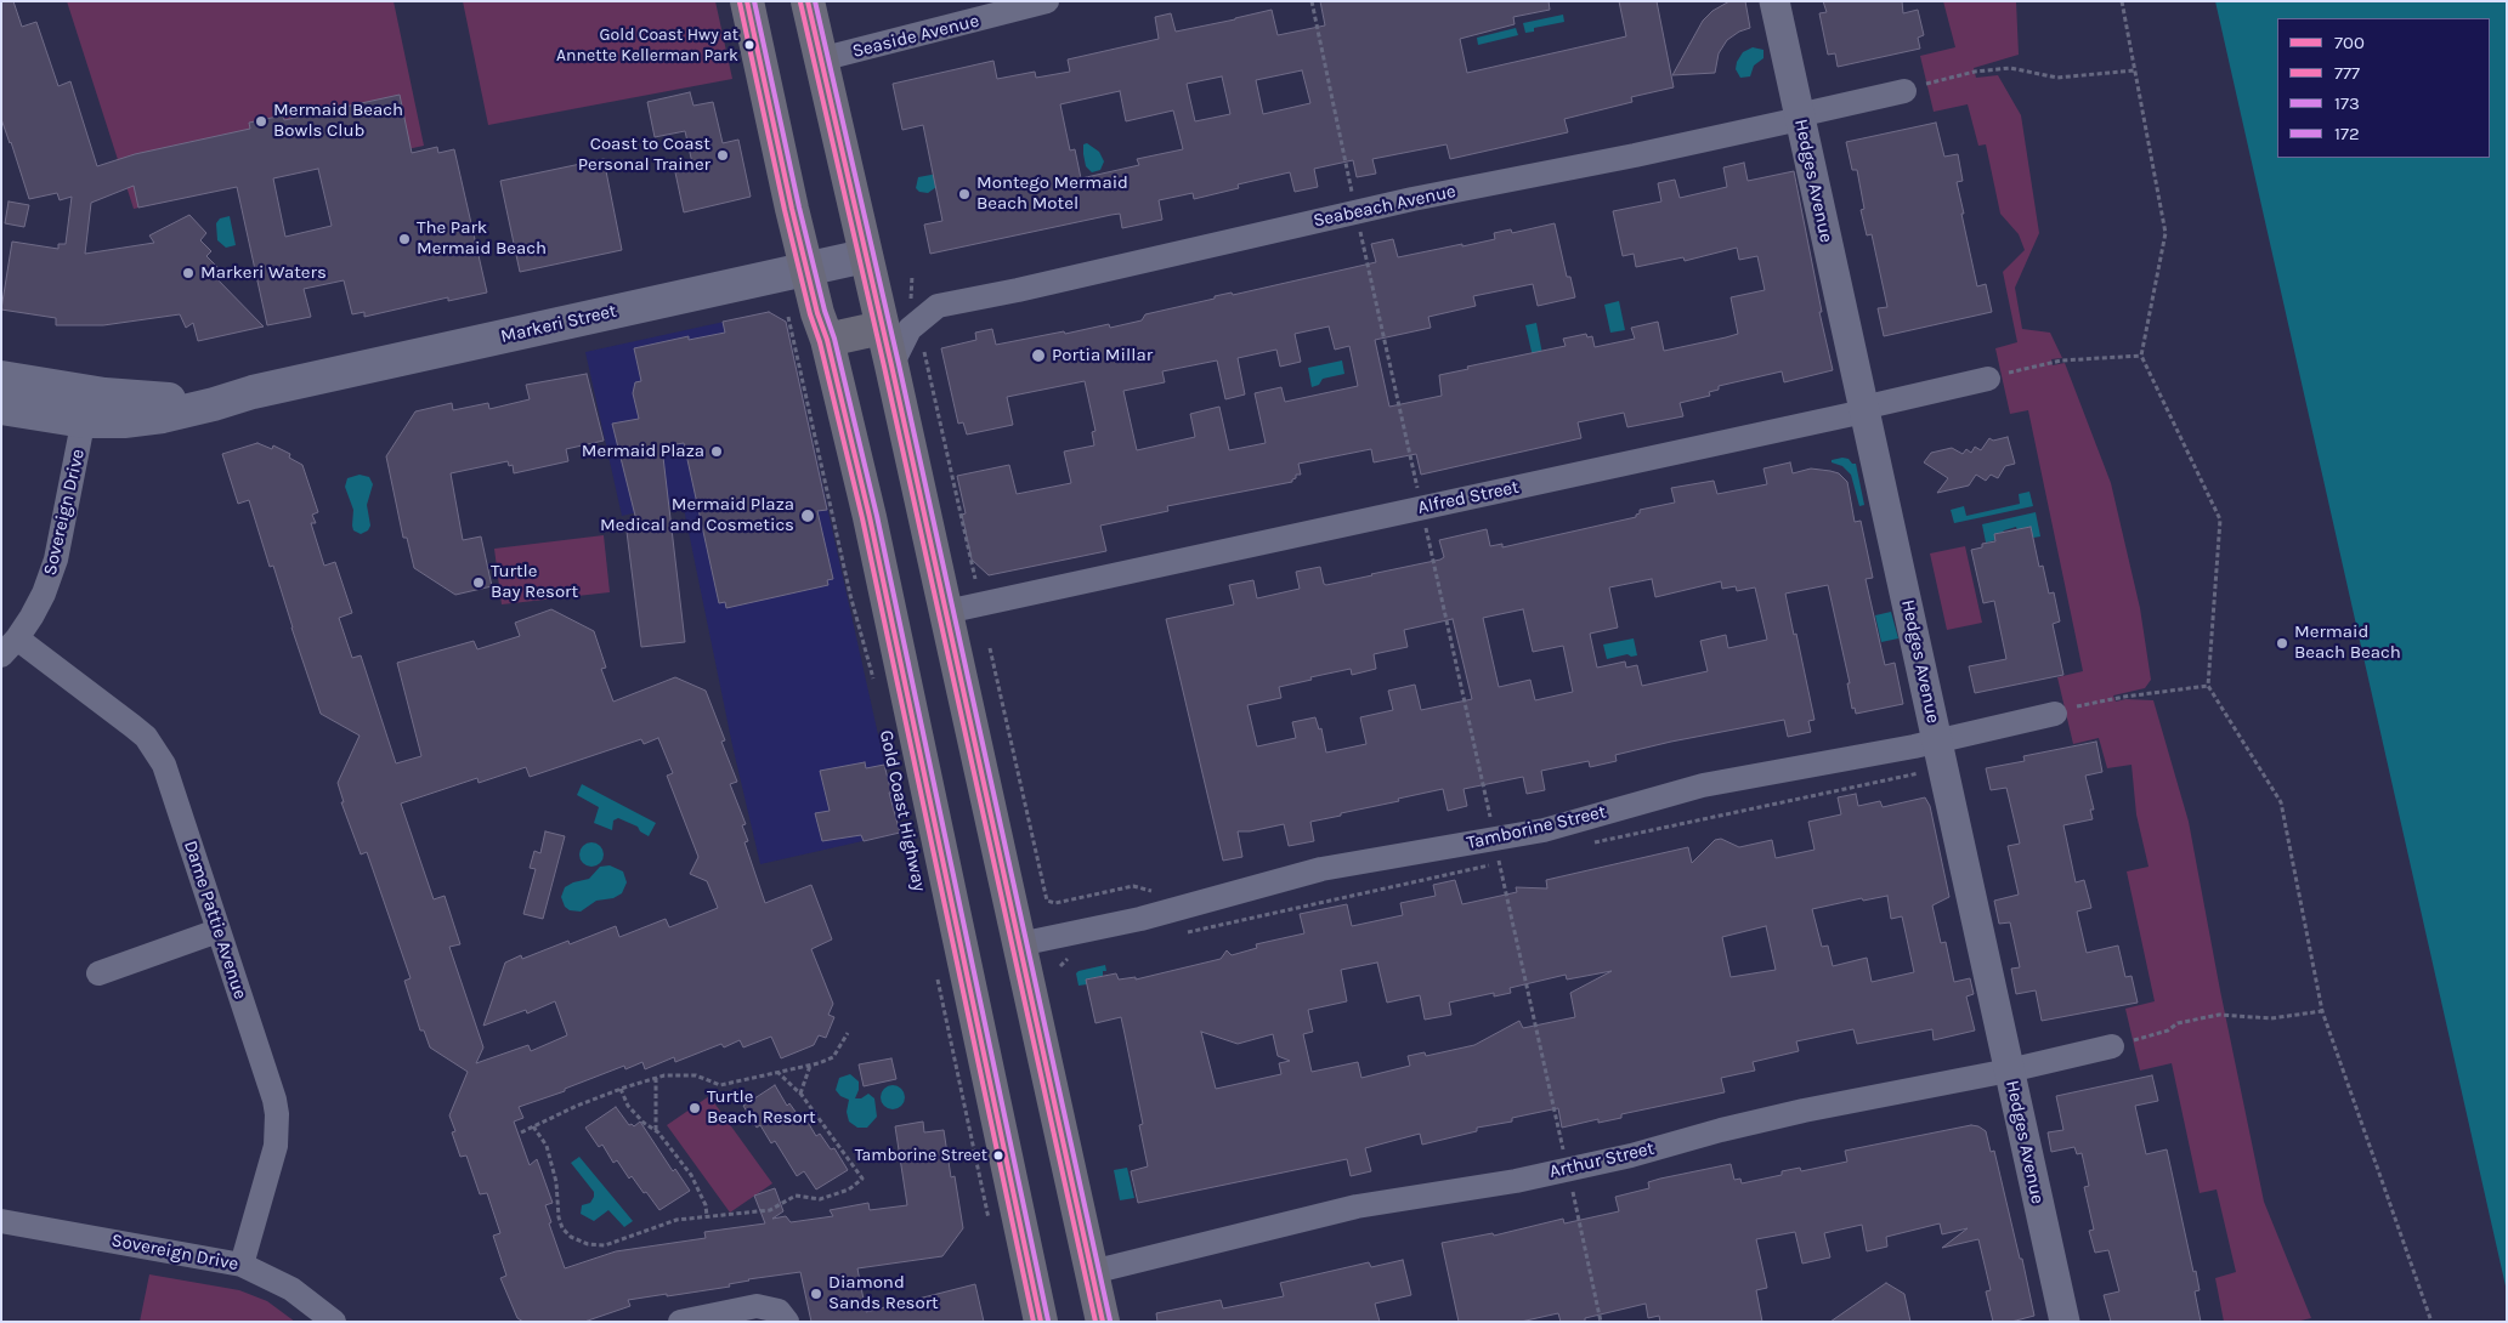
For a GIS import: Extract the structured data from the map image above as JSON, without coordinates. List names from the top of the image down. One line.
{"streets":{"highway":["Gold Coast Highway"],"main road":["Markeri Street"],"street":["Seaside Avenue","Hedges Avenue","Seabeach Avenue","Alfred Street","Sovereign Drive","Tamborine Street","Dame Pattie Avenue","Arthur Street"]},"crossings":[["Hedges Avenue","Seabeach Avenue"],["Hedges Avenue","Alfred Street"],["Hedges Avenue","Tamborine Street"],["Hedges Avenue","Arthur Street"],["Markeri Street","Sovereign Drive"],["Markeri Street","Gold Coast Highway"],["Sovereign Drive","Dame Pattie Avenue"]],"places":["Gold Coast Hwy at Annette Kellerman Park","Mermaid Beach Bowls Club","Coast to Coast Personal Trainer","Montego Mermaid Beach Motel","The Park Mermaid Beach","Markeri Waters","Portia Millar","Mermaid Plaza","Mermaid Plaza Medical and Cosmetics","Turtle Bay Resort","Mermaid Beach Beach","Turtle Beach Resort","Tamborine Street","Diamond Sands Resort"],"lines":["transit line 700","transit line 173","transit line 172","transit line 777"],"legend":["700","777","173","172"]}
